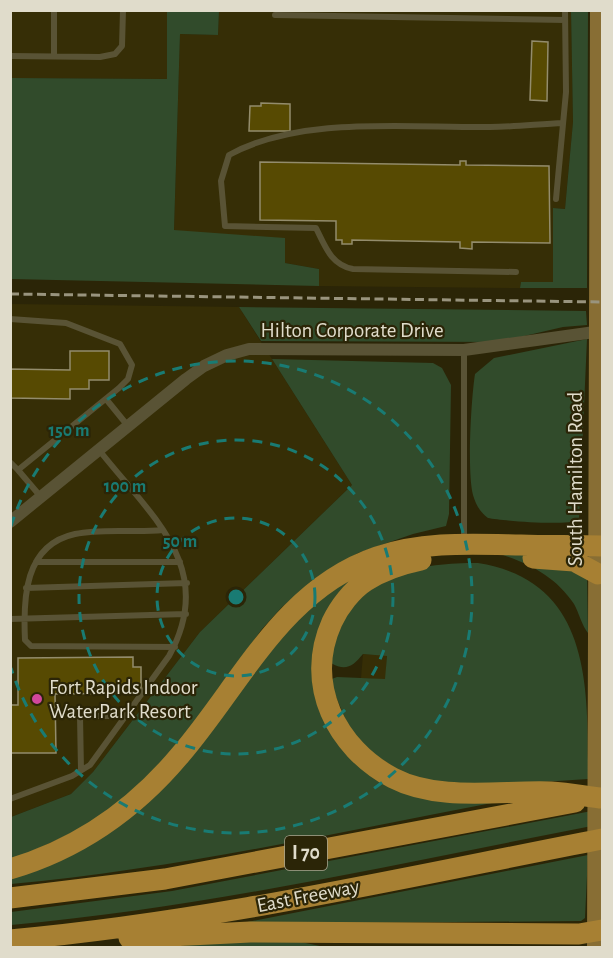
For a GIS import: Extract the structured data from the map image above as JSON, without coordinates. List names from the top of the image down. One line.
{"streets":{"highway":["I 70","East Freeway"],"main road":["South Hamilton Road"],"street":["Hilton Corporate Drive"]},"places":["Fort Rapids Indoor WaterPark Resort"],"rings":["150 m","100 m","50 m"]}
